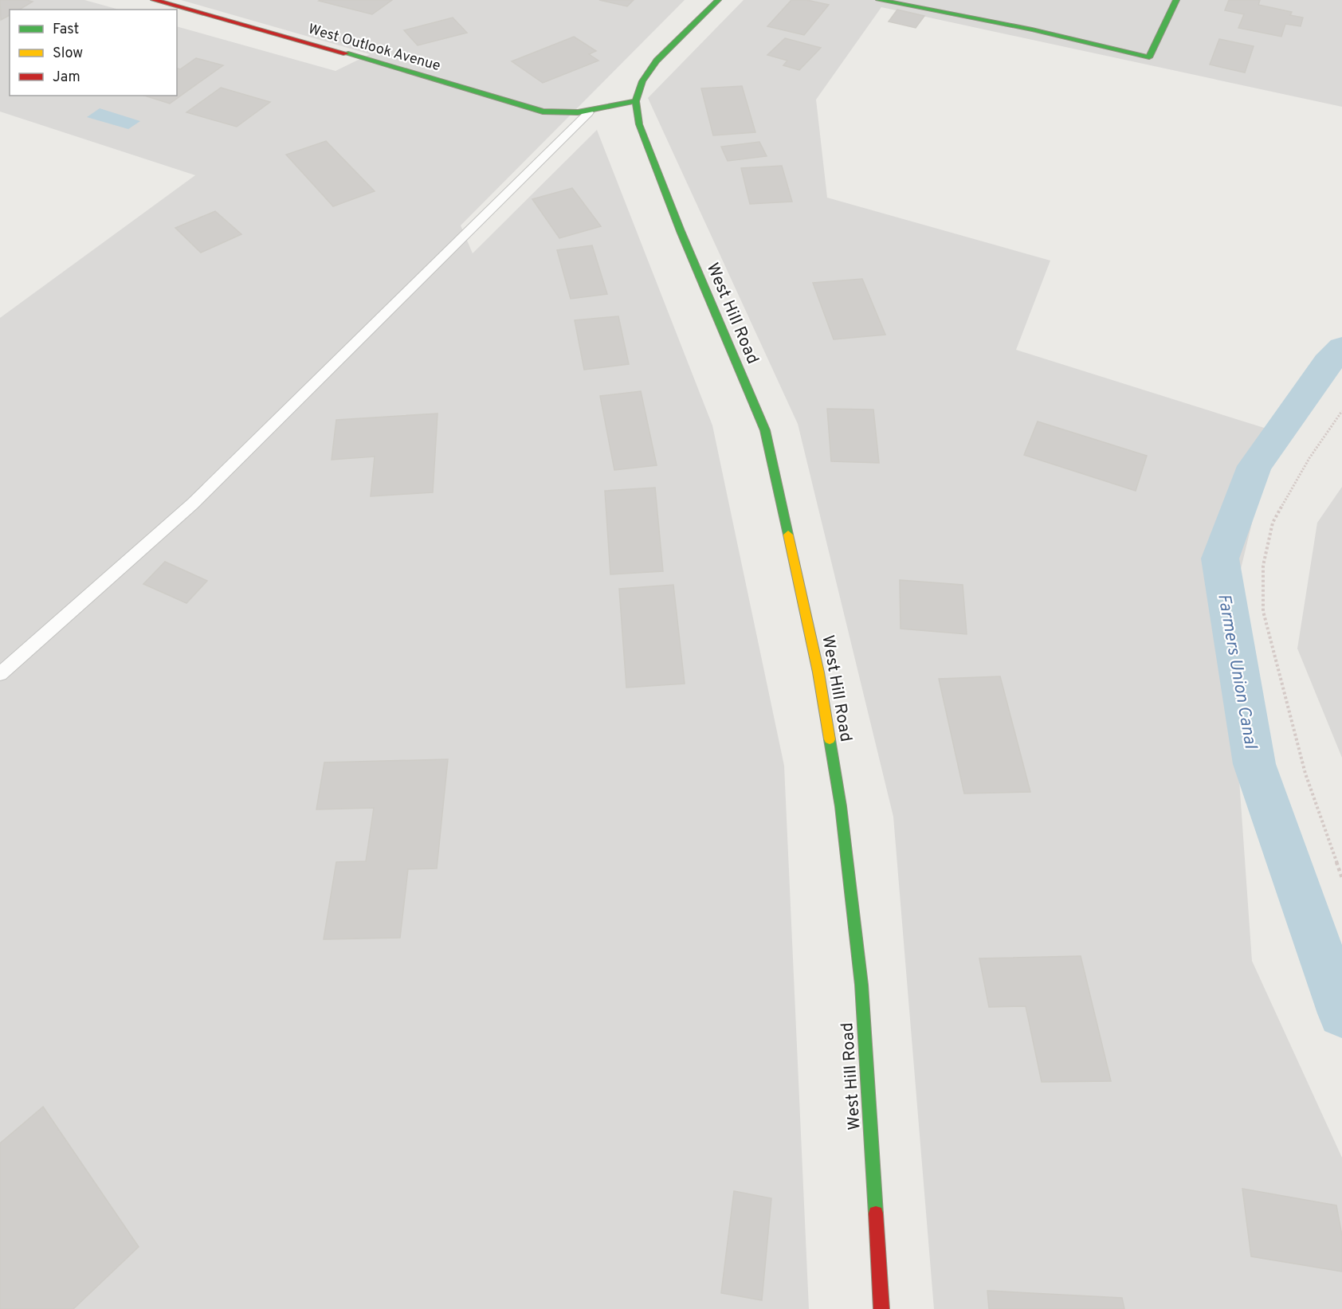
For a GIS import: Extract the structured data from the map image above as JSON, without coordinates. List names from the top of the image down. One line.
{"streets":{"street":["West Outlook Avenue","West Hill Road"]},"water":["Farmers Union Canal"],"legend":["Fast","Slow","Jam"]}
